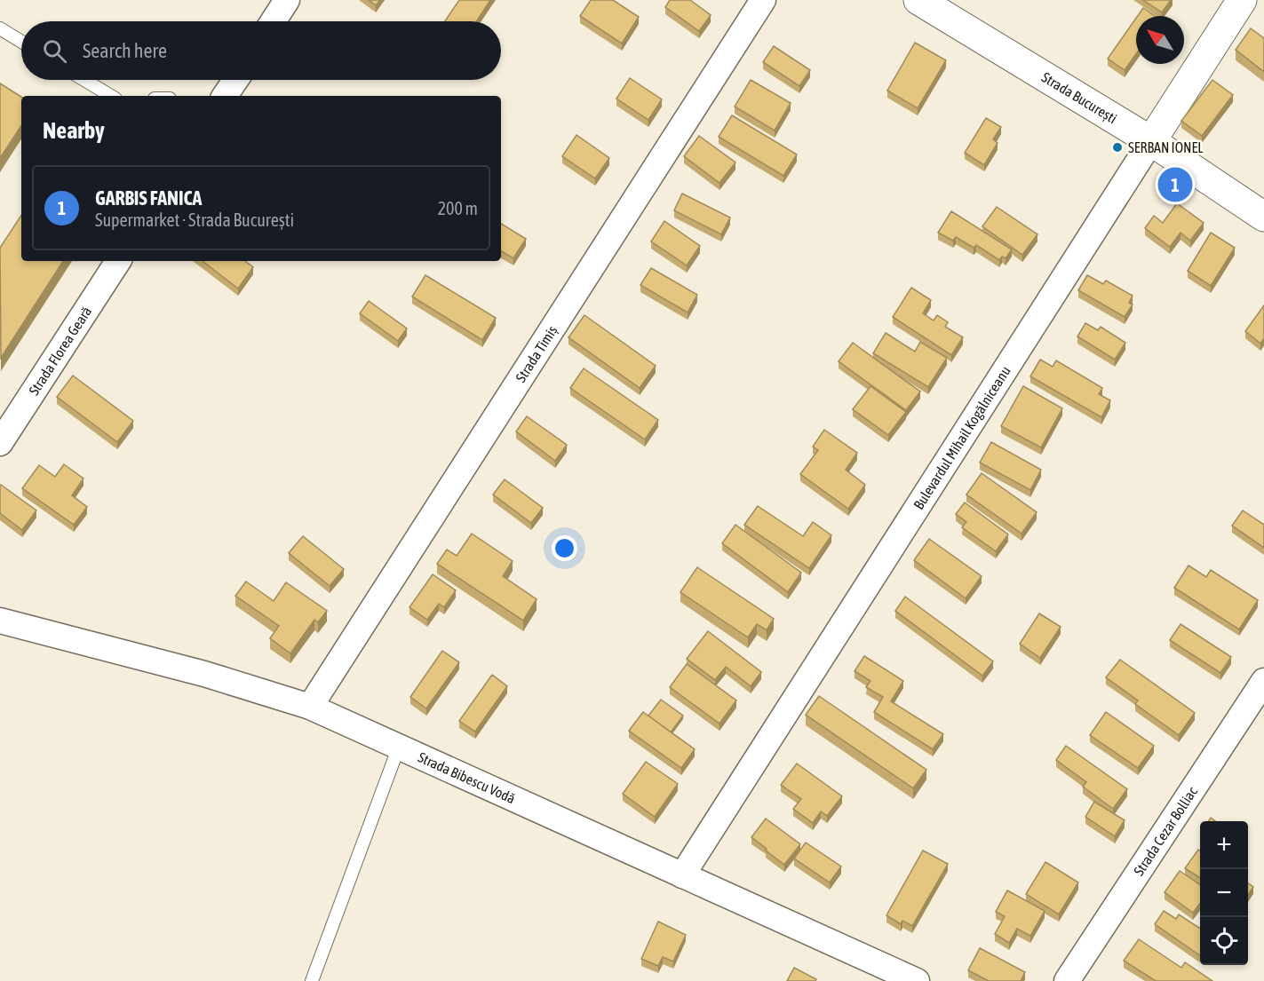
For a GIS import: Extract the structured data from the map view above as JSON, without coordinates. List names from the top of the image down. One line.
{"streets":{"street":["Strada București","Strada Florea Geară","Strada Timiș","Bulevardul Mihail Kogălniceanu","Strada Bibescu Vodă","Strada Cezar Bolliac"]},"crossings":[["Strada București","Bulevardul Mihail Kogălniceanu"],["Strada Timiș","Strada Bibescu Vodă"],["Bulevardul Mihail Kogălniceanu","Strada Bibescu Vodă"]],"places":["SERBAN IONEL"],"north":"top left","page":{"search":"Search here","heading":"Nearby","pins":"1","list":[{"mark":"1","name":"GARBIS FANICA","note":"Supermarket · Strada București","value":"200 m"}],"map_buttons":["+","−"]}}
